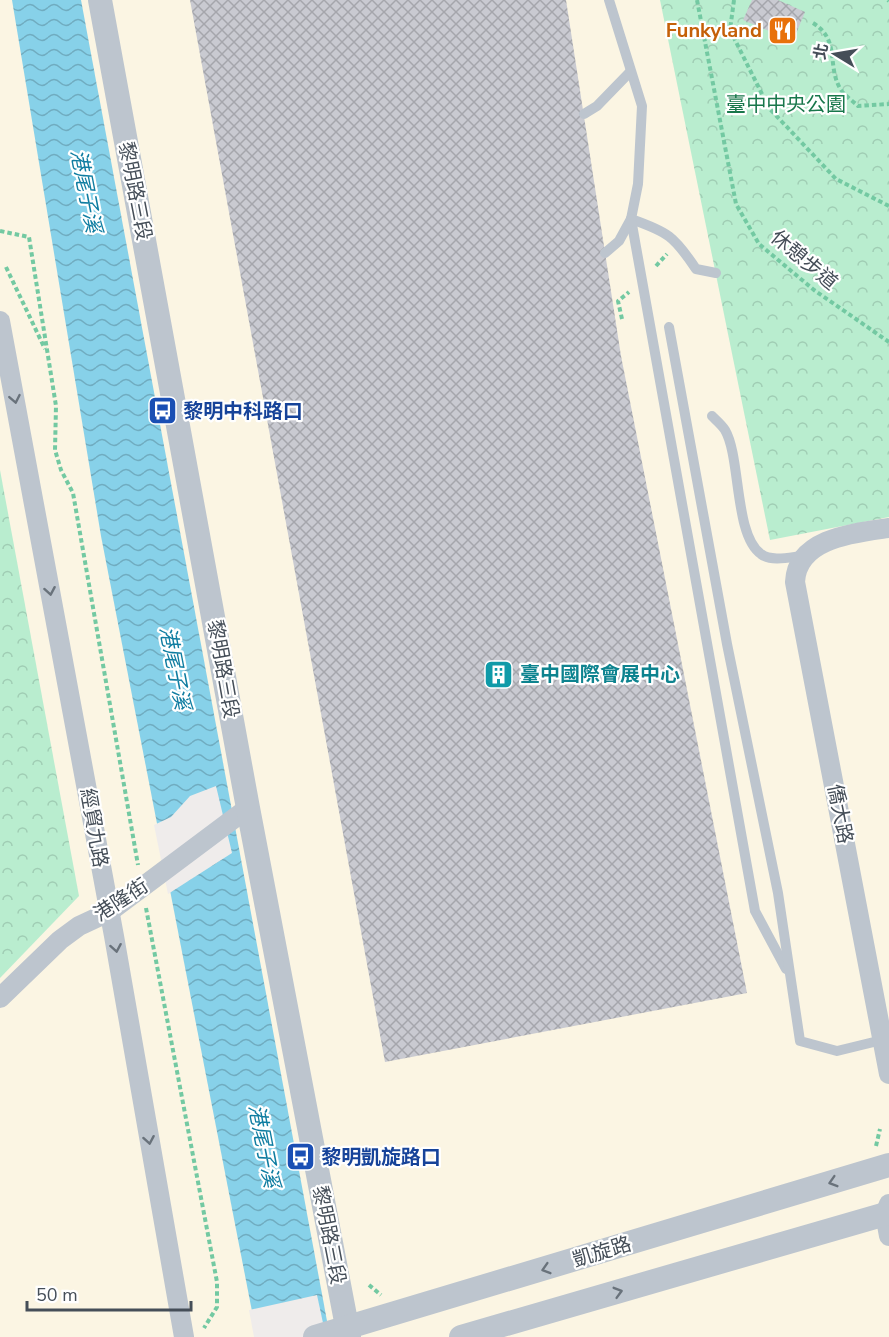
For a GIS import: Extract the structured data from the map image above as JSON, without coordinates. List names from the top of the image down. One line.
{"streets":{"street":["黎明路三段","僑大路","經貿九路","港隆街","凱旋路"],"path":["休憩步道"]},"crossings":[["黎明路三段","港隆街"],["黎明路三段","凱旋路"],["經貿九路","港隆街"]],"one_way":["經貿九路"],"water":["港尾子溪"],"parks":["臺中中央公園"],"places":{"restaurant":["Funkyland"],"bus stop":["黎明中科路口","黎明凱旋路口"],"building":["臺中國際會展中心"]},"scale_bar":"50 m","north":"left"}
